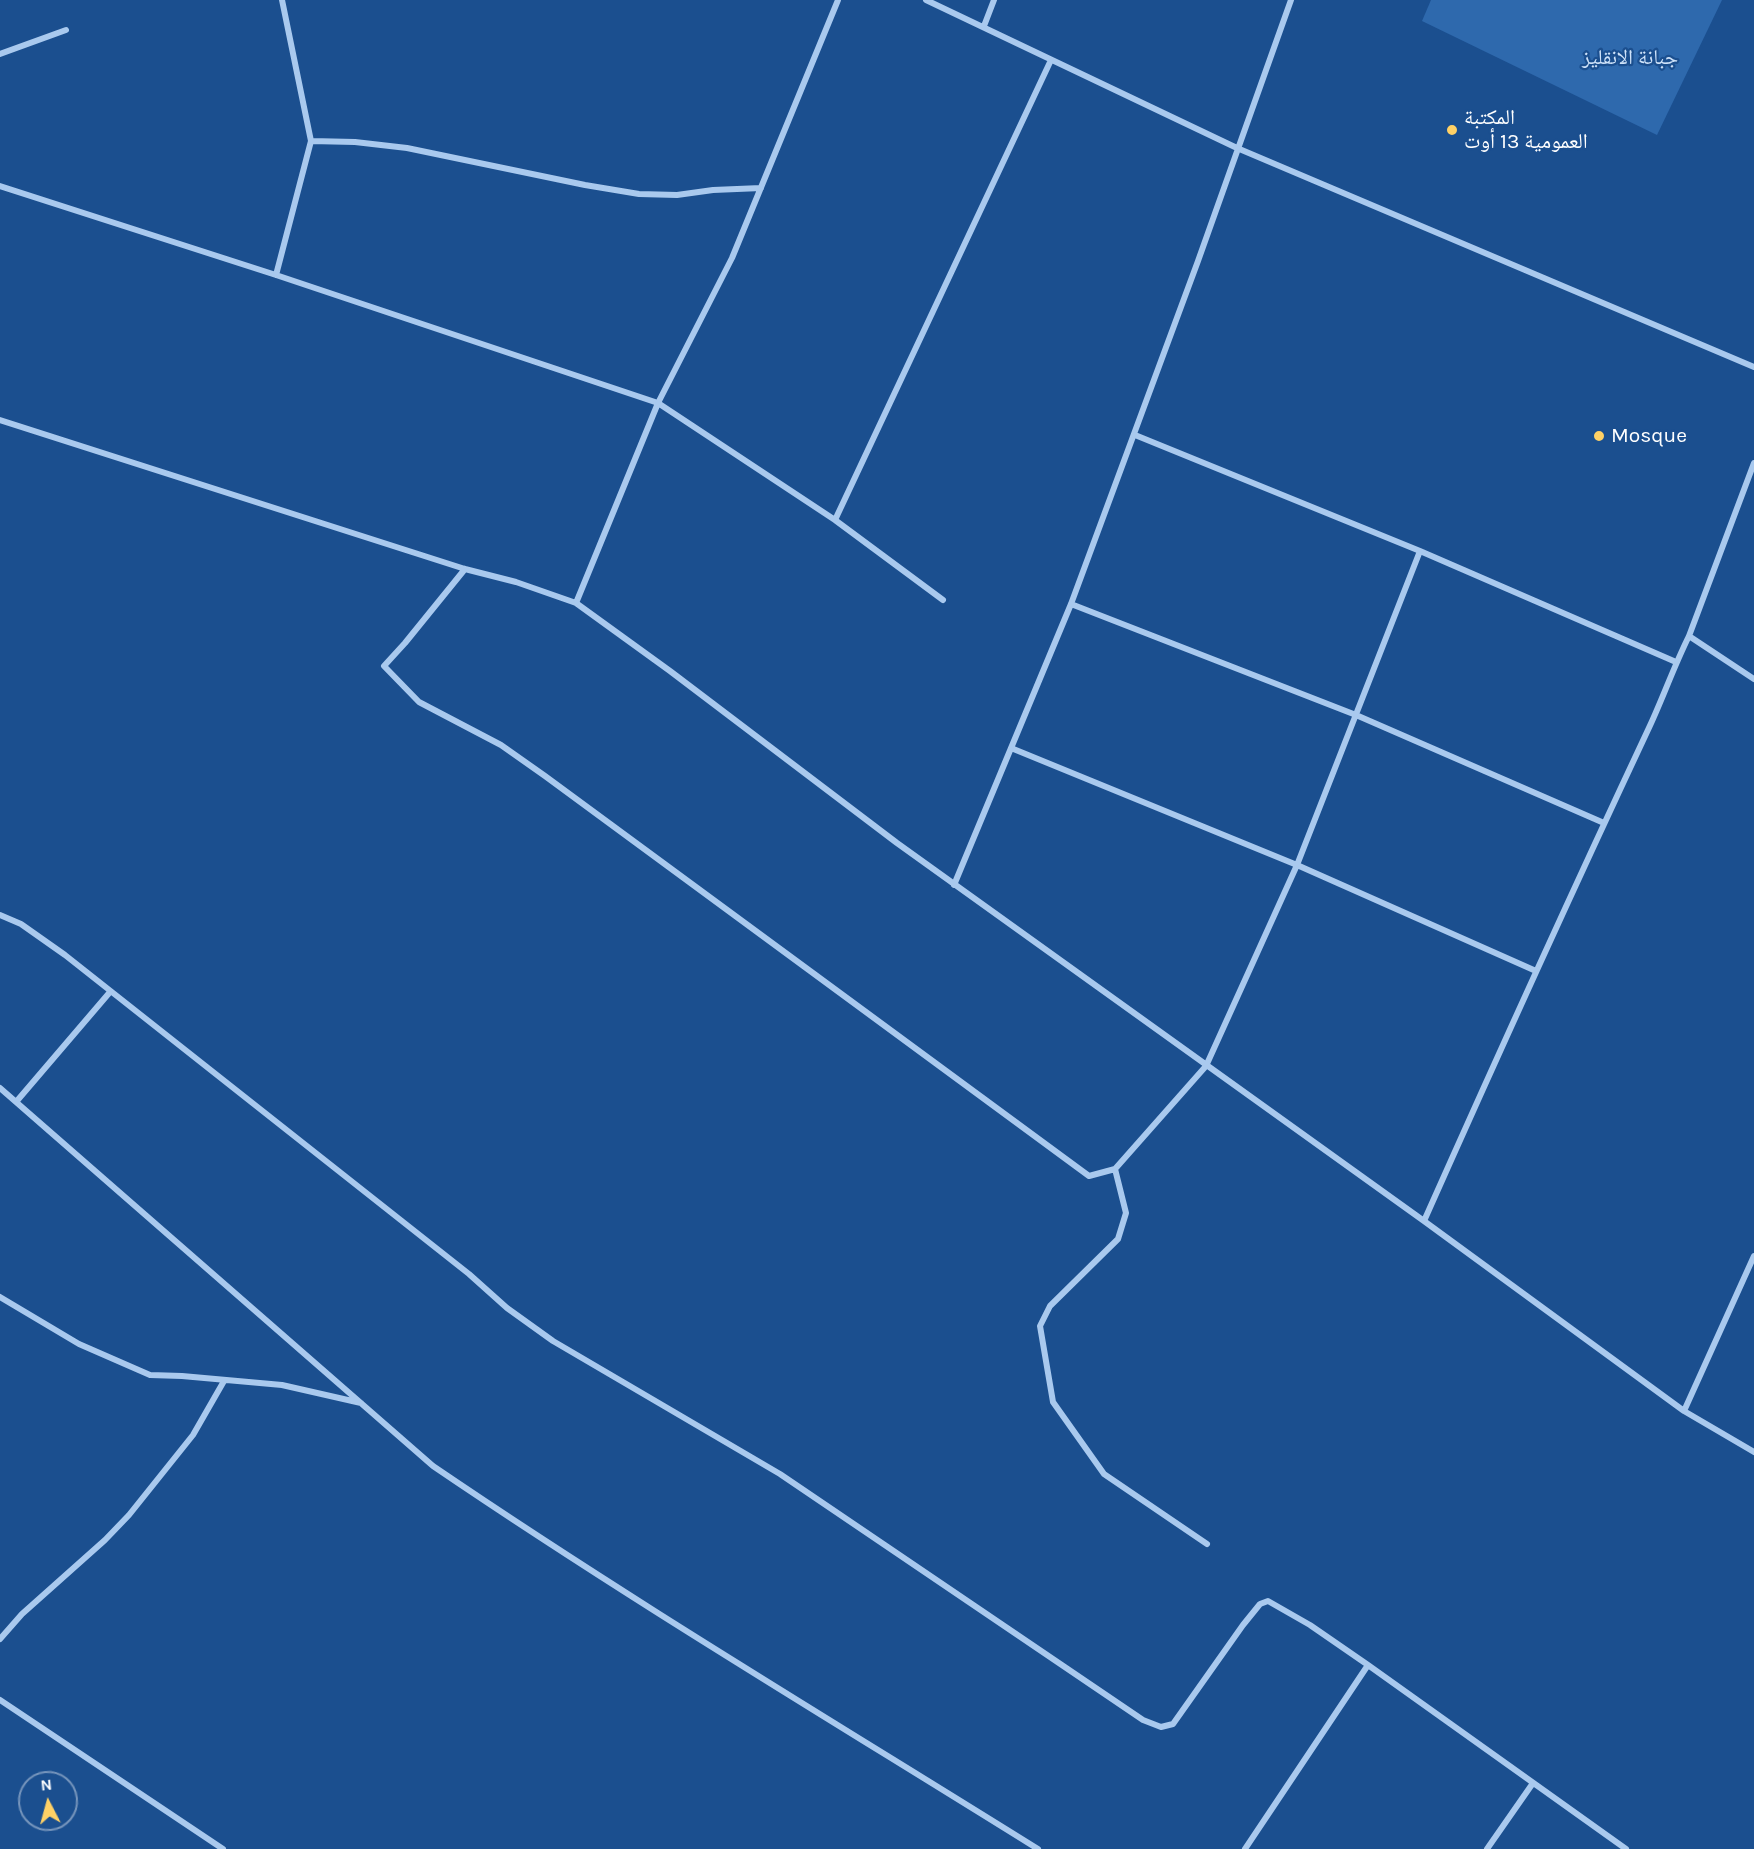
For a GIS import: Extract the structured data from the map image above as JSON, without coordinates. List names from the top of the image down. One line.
{"parks":["جبانة الانقليز"],"places":["المكتبة العمومية 13 أوت","Mosque"],"north":"top"}
